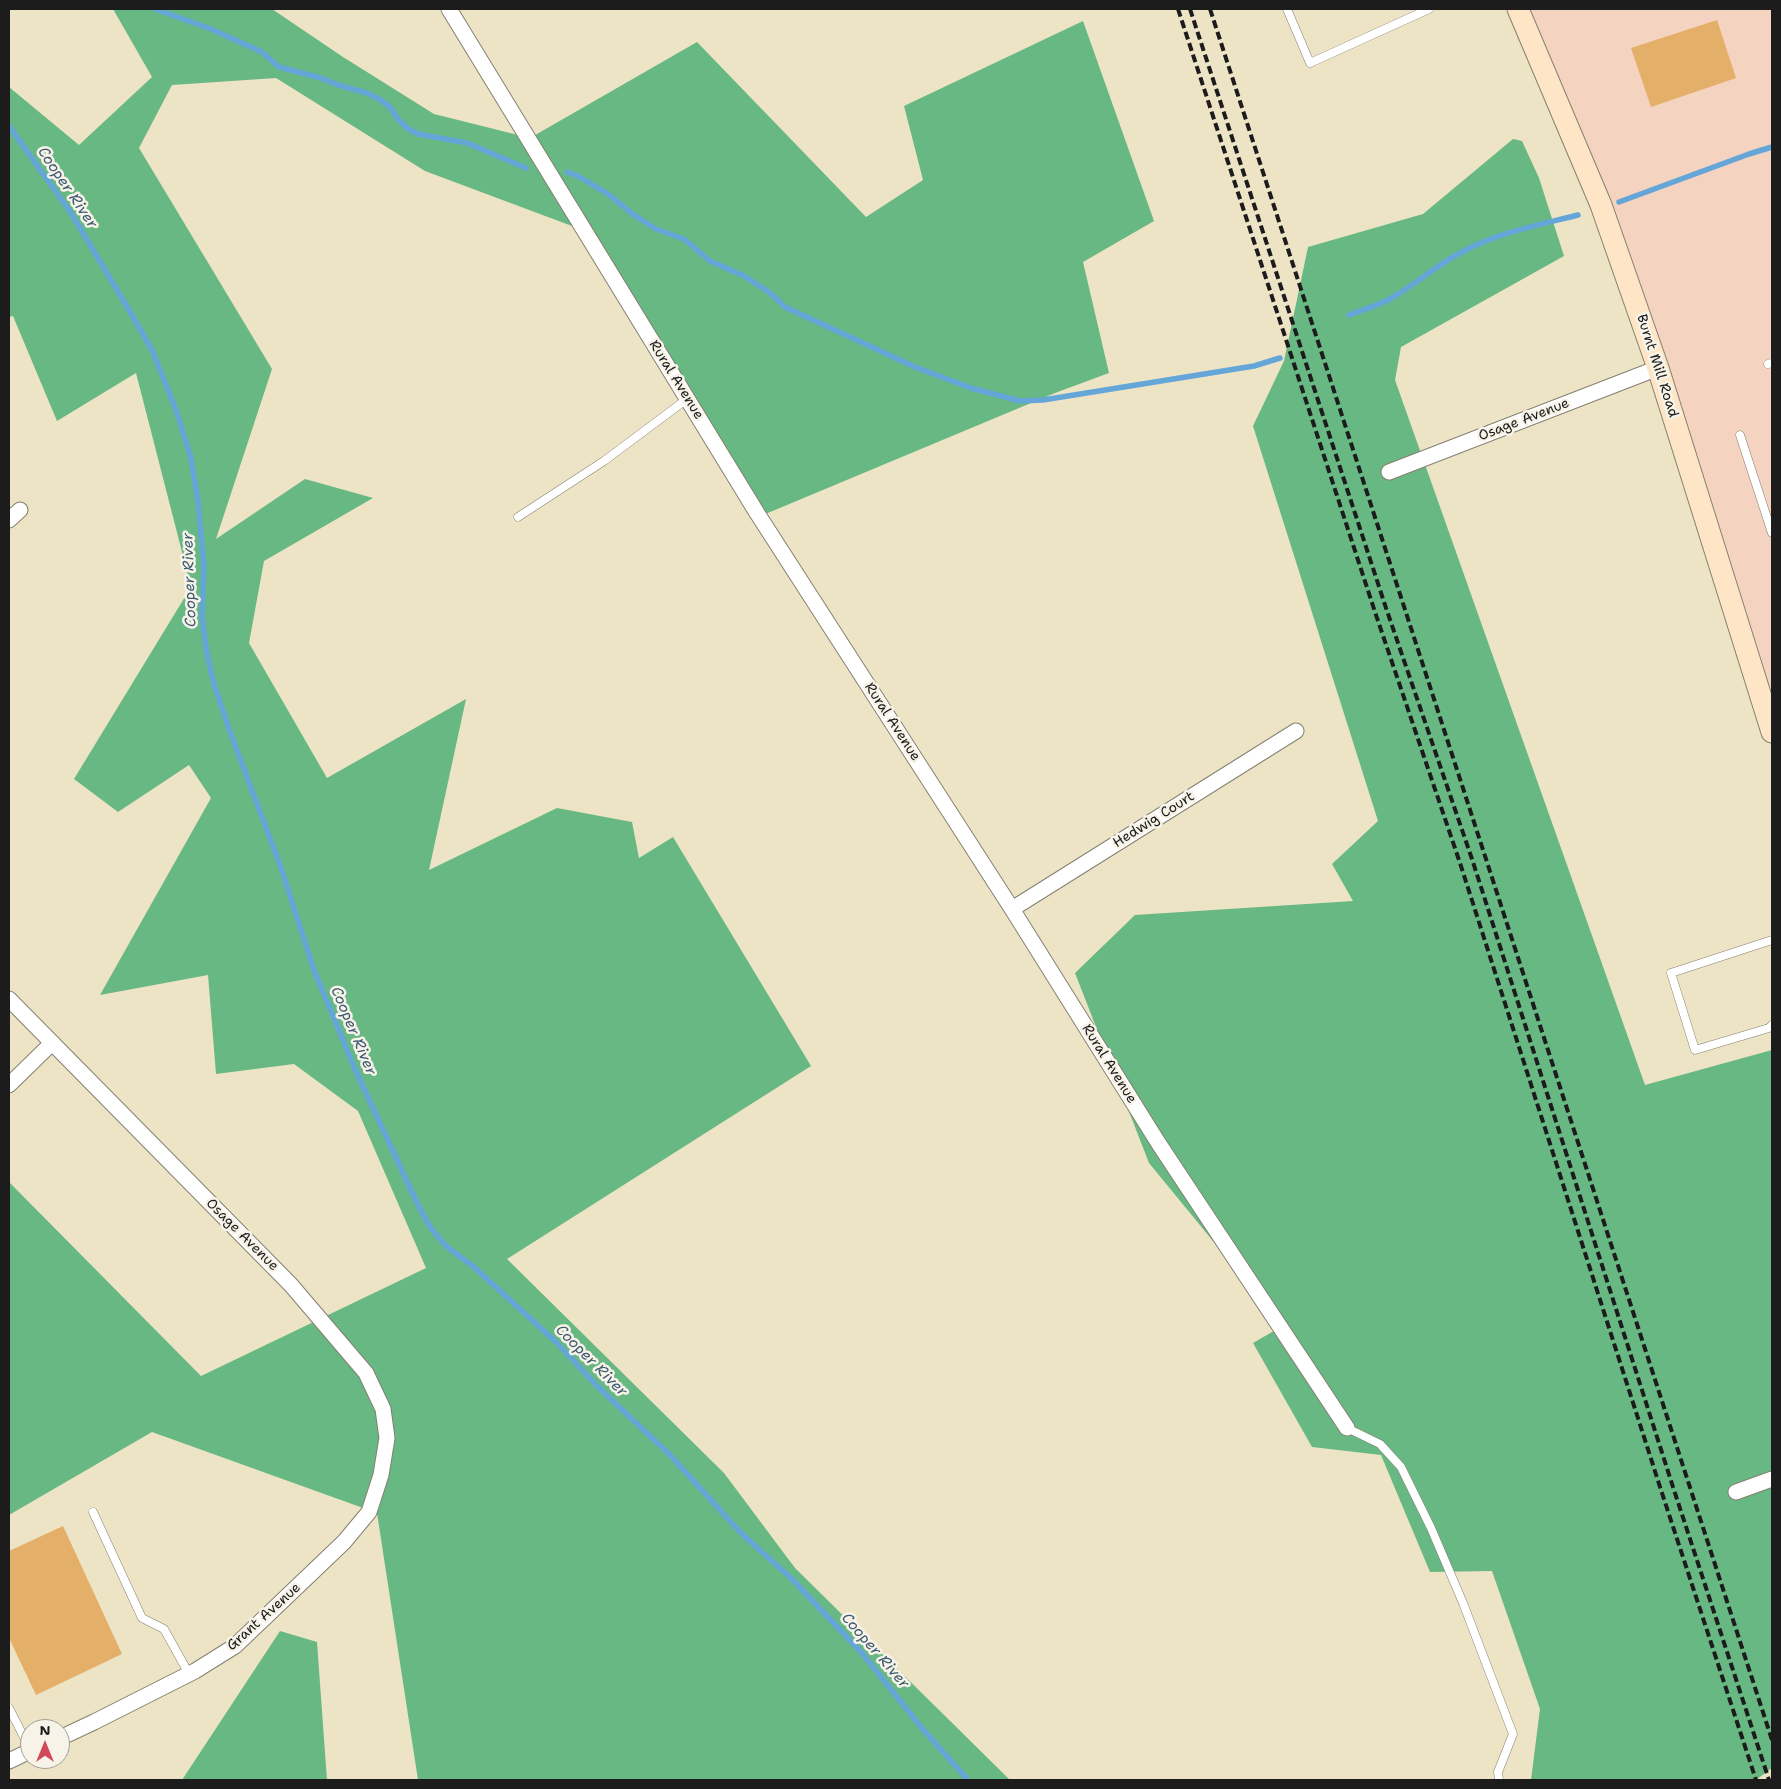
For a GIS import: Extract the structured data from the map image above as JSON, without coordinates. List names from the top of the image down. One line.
{"streets":{"main road":["Burnt Mill Road"],"street":["Rural Avenue","Osage Avenue","Hedwig Court","Grant Avenue"]},"crossings":[["Burnt Mill Road","Osage Avenue"],["Rural Avenue","Hedwig Court"],["Osage Avenue","Grant Avenue"]],"water":["Cooper River"],"north":"top"}
